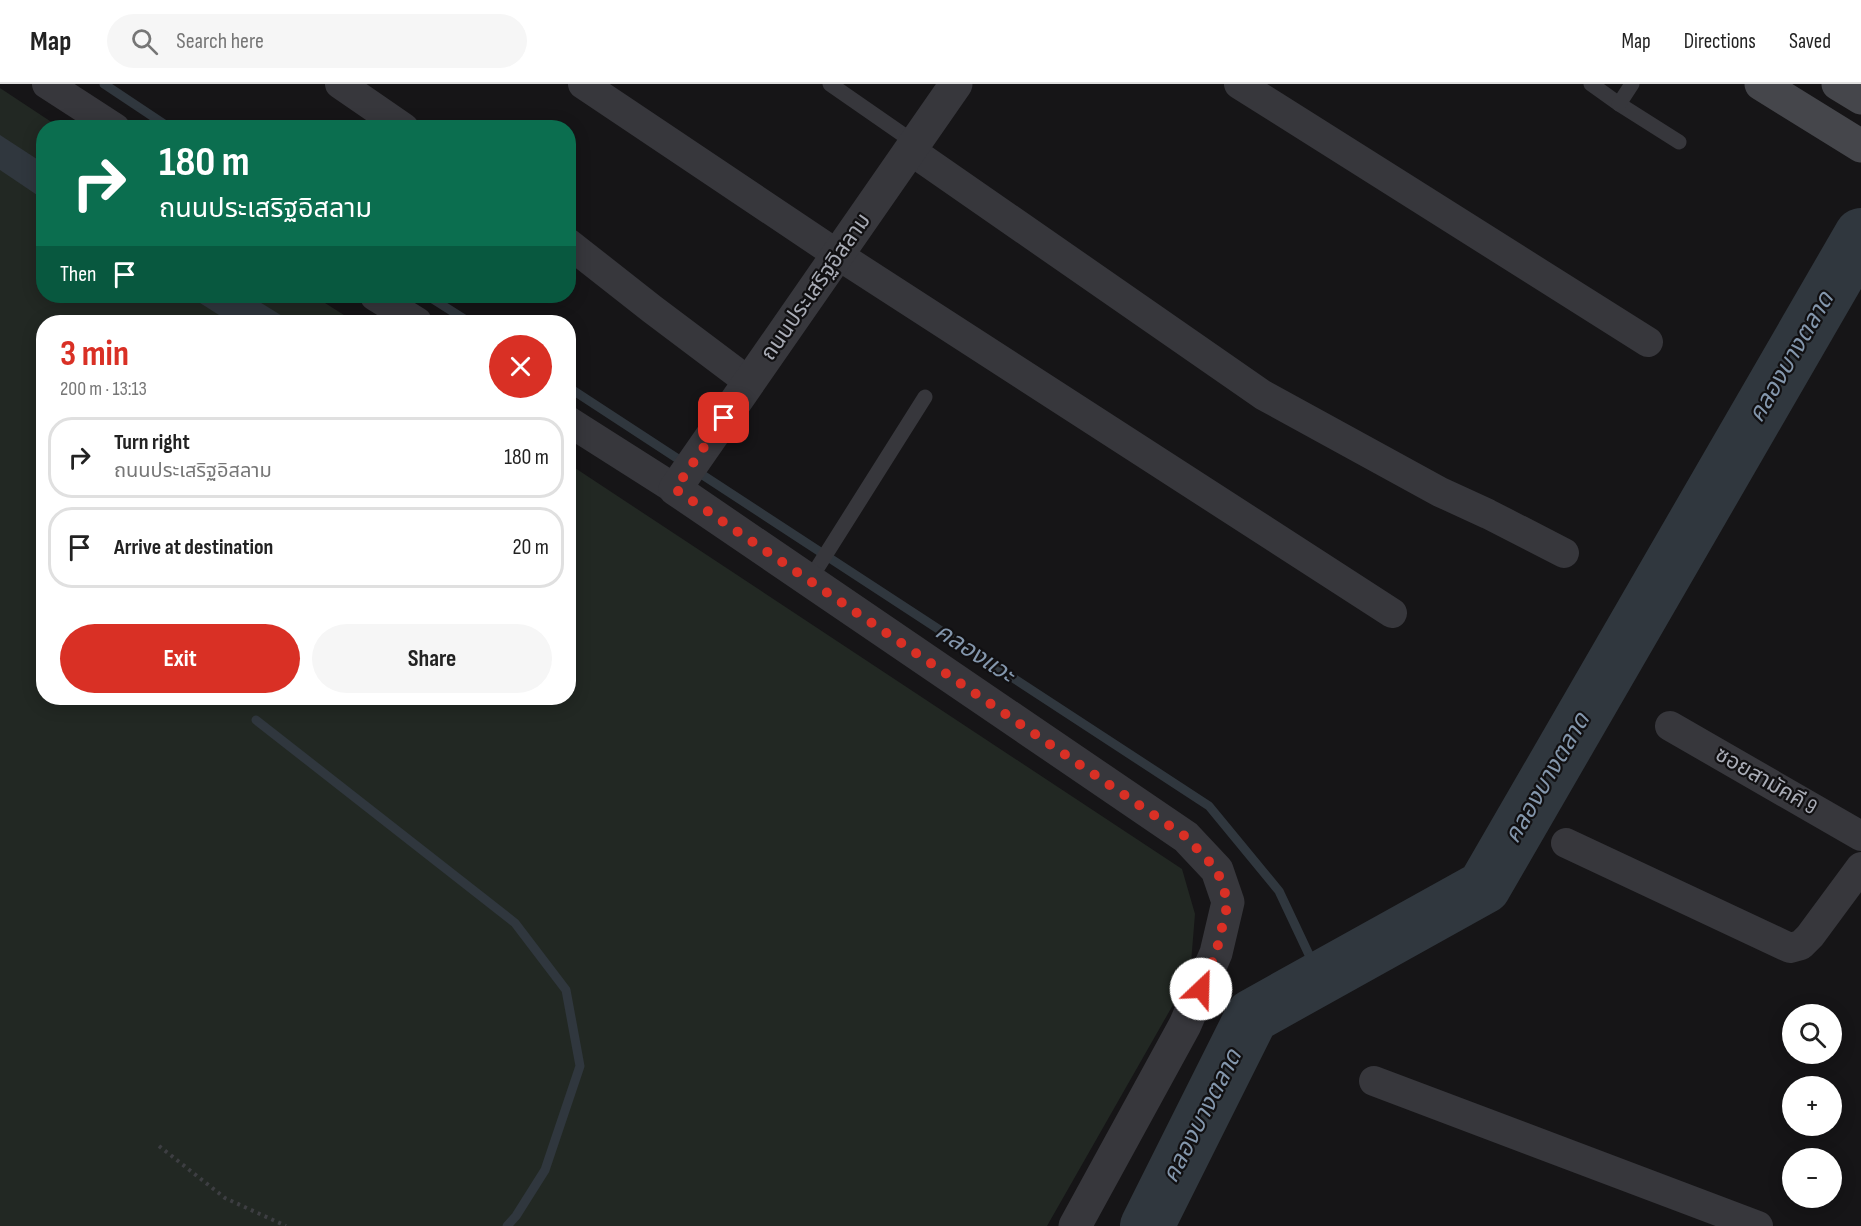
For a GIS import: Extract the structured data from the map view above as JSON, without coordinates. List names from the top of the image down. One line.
{"streets":{"street":["ถนนประเสริฐอิสลาม","ซอยสามัคคี 9"]},"water":["คลองบางตลาด","คลองแวะ"],"page":{"header":"Map","search":"Search here","nav":["Map","Directions","Saved"],"turn":["180 m","ถนนประเสริฐอิสลาม"],"then":"Then","heading":["3 min","200 m · 13:13"],"list":[{"name":"Turn right","note":"ถนนประเสริฐอิสลาม","value":"180 m"},{"name":"Arrive at destination","value":"20 m"}],"buttons":["Exit","Share"],"map_buttons":["+","−"]}}
